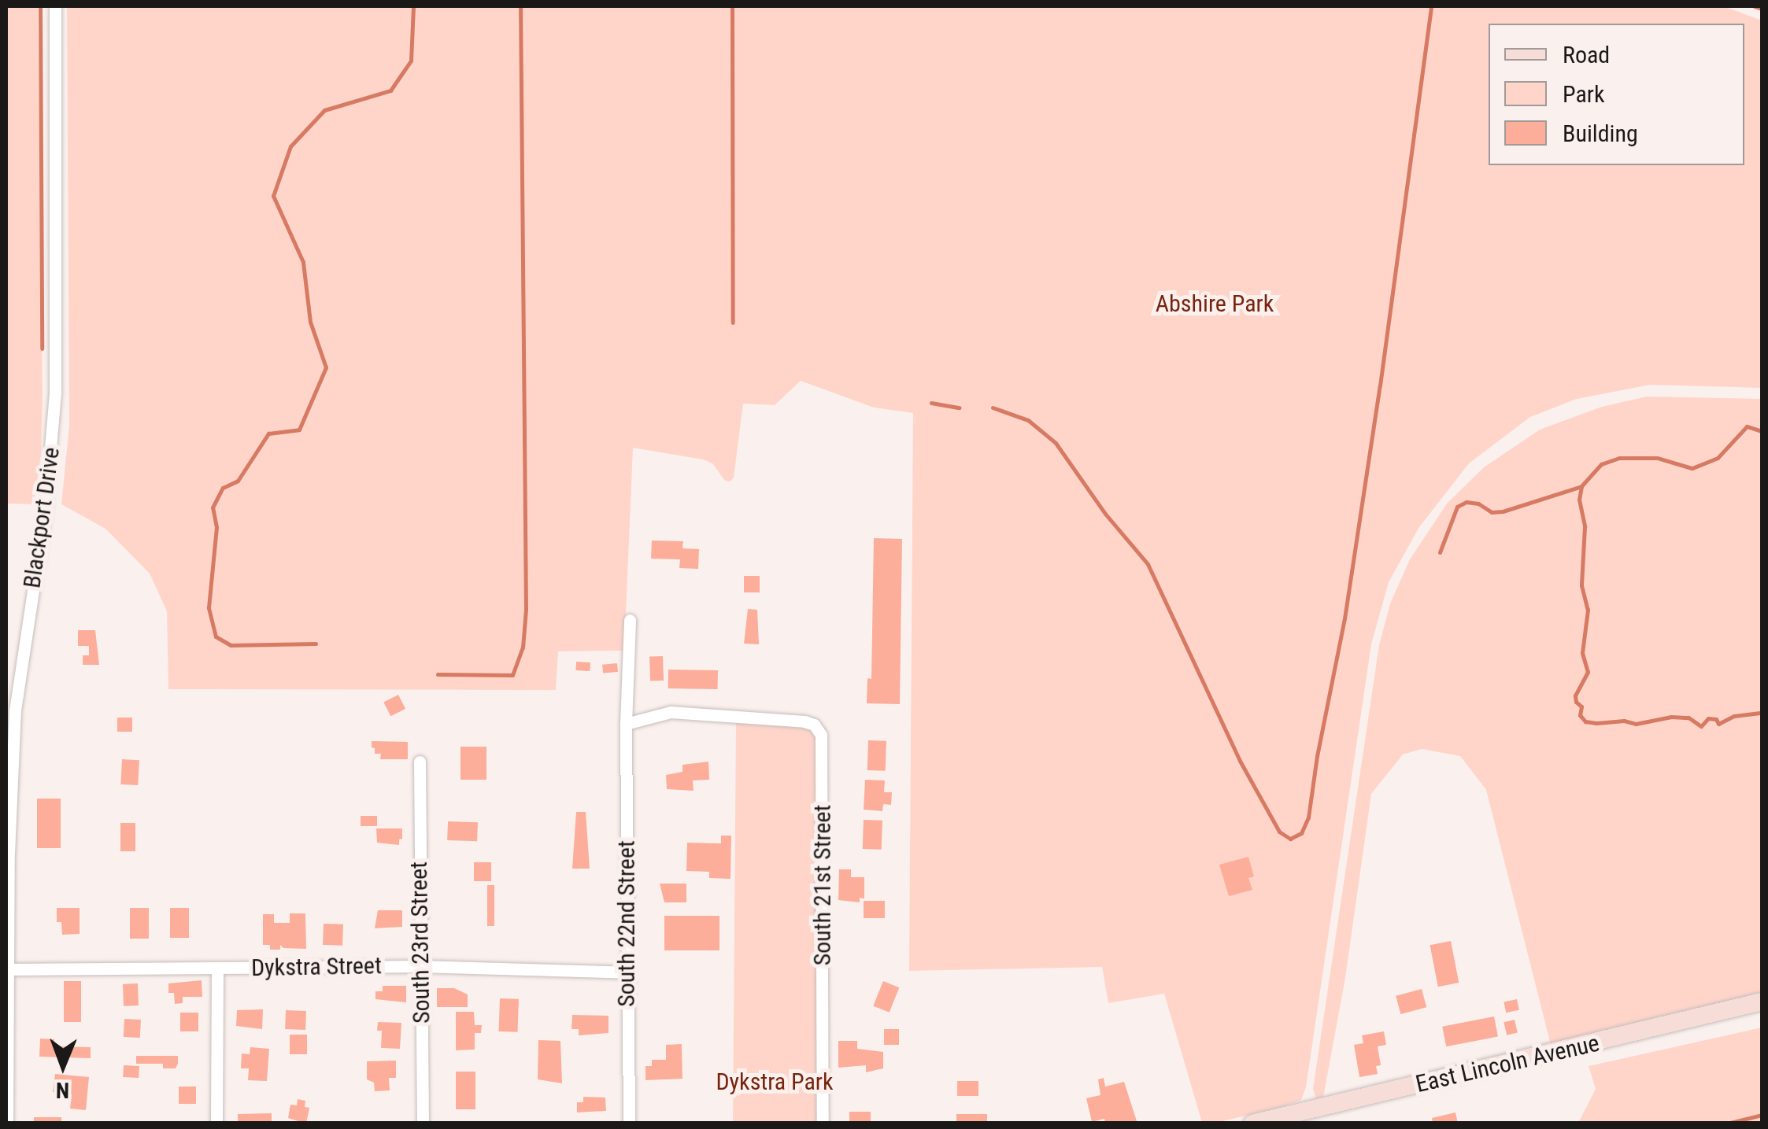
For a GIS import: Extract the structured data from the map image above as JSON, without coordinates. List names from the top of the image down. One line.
{"streets":{"main road":["East Lincoln Avenue"],"street":["Blackport Drive","South 21st Street","South 22nd Street","South 23rd Street","Dykstra Street"]},"crossings":[["Blackport Drive","Dykstra Street"],["South 21st Street","South 22nd Street"],["South 22nd Street","Dykstra Street"],["South 23rd Street","Dykstra Street"]],"parks":["Abshire Park","Dykstra Park"],"legend":["Road","Park","Building"],"north":"bottom"}
